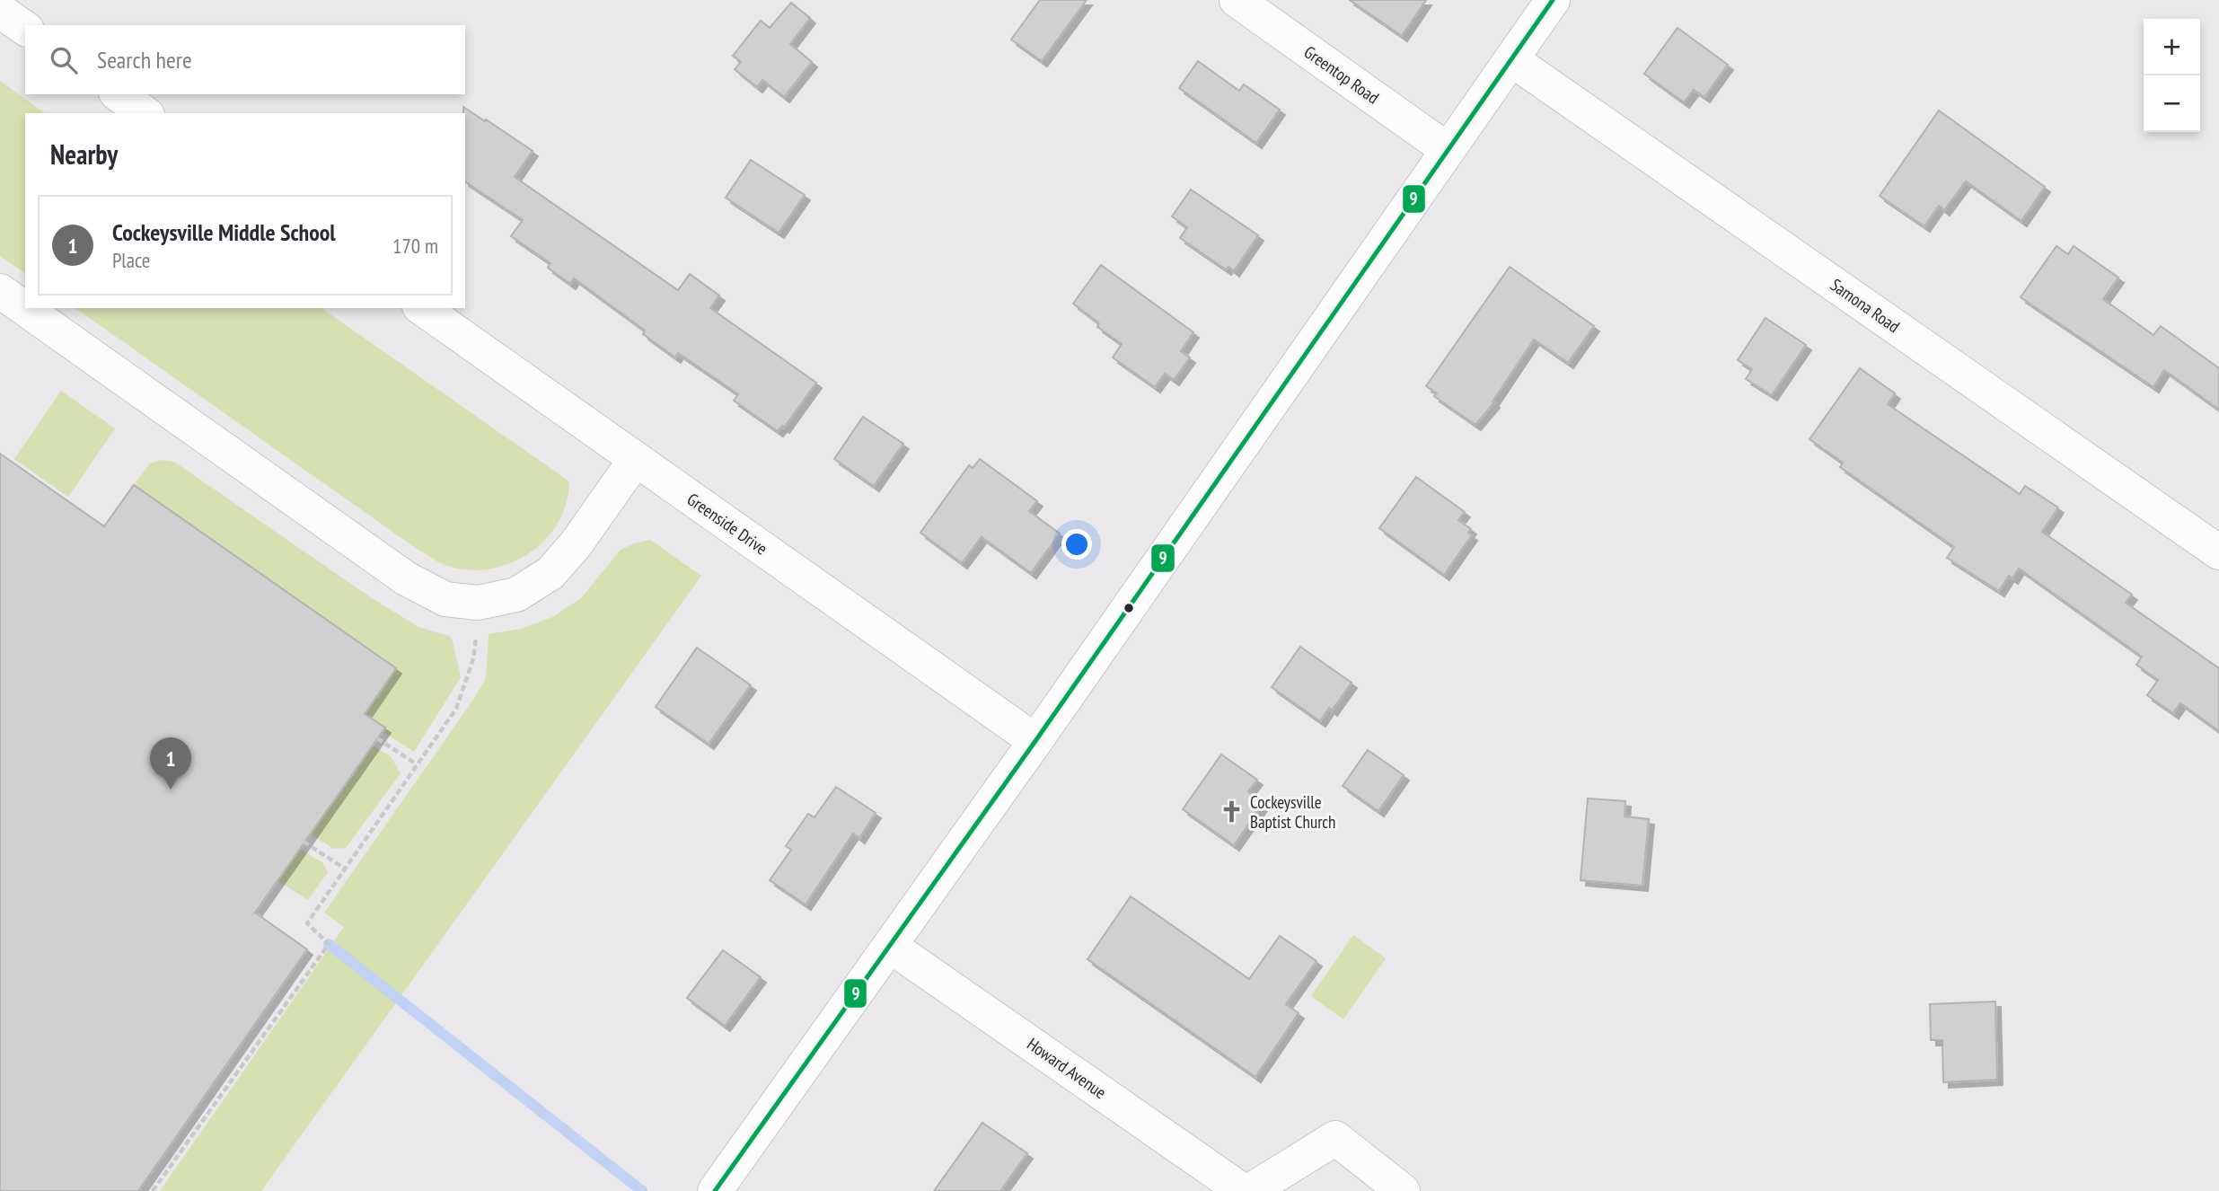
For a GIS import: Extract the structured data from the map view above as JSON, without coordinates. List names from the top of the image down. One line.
{"streets":{"street":["Greentop Road","Samona Road","Greenside Drive","Howard Avenue"]},"places":{"church":["Cockeysville Baptist Church"]},"lines":["transit line 9"],"page":{"map_buttons":["+","−"],"search":"Search here","heading":"Nearby","list":[{"mark":"1","name":"Cockeysville Middle School","note":"Place","value":"170 m"}],"pins":"1"}}
